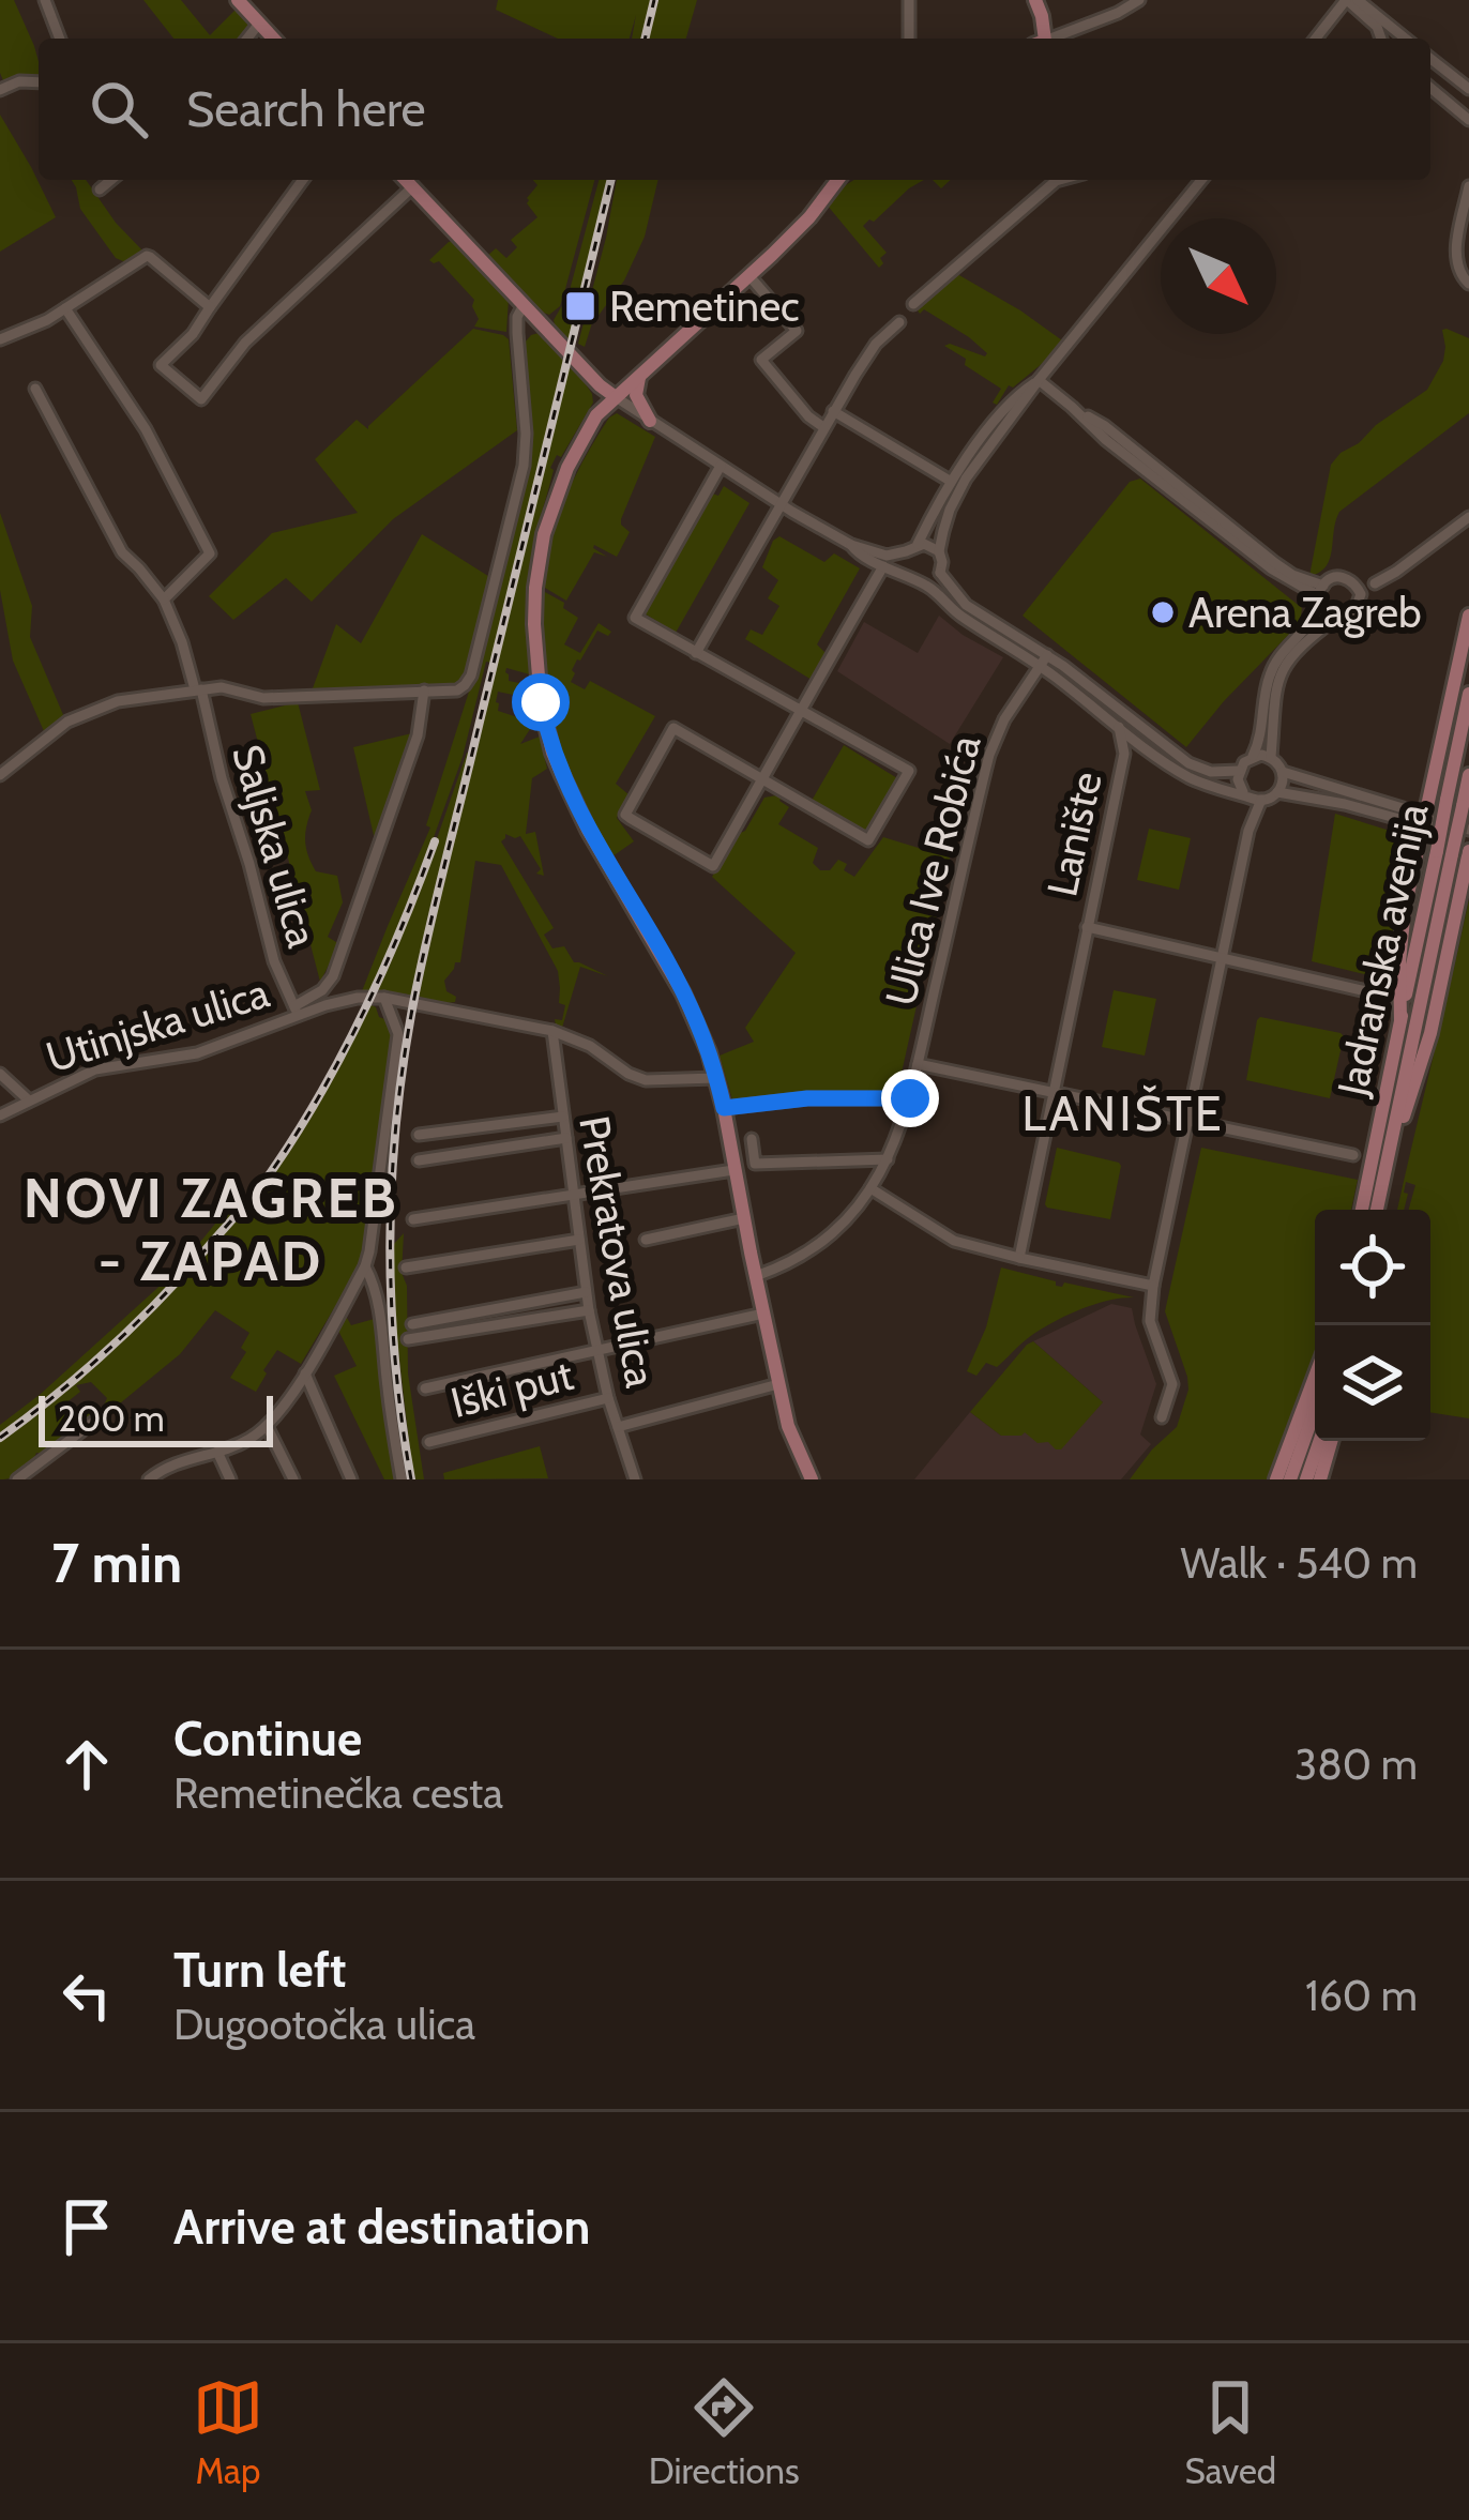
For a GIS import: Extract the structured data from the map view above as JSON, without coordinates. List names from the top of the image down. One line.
{"streets":{"main road":["Jadranska avenija"],"street":["Lanište","Saljska ulica","Ulica Ive Robića","Utinjska ulica","Prekratova ulica","Iški put"]},"crossings":[["Saljska ulica","Utinjska ulica"],["Utinjska ulica","Prekratova ulica"],["Prekratova ulica","Iški put"]],"districts":["LANIŠTE","NOVI ZAGREB - ZAPAD"],"places":{"transit":["Remetinec"],"other":["Arena Zagreb"]},"scale_bar":"200 m","north":"bottom right","page":{"search":"Search here","scale":"200 m","heading":["7 min","Walk · 540 m"],"list":[["Continue","Remetinečka cesta","380 m"],["Turn left","Dugootočka ulica","160 m"],"Arrive at destination"],"nav":["Map","Directions","Saved"]}}
